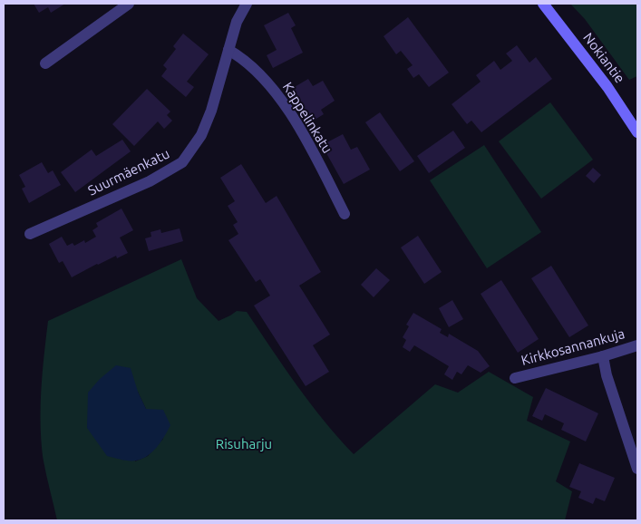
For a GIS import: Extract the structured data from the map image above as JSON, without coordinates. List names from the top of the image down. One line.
{"streets":{"main road":["Nokiantie"],"street":["Kappelinkatu","Suurmäenkatu","Kirkkosannankuja"]},"crossings":[["Kappelinkatu","Suurmäenkatu"]],"parks":["Risuharju"]}
